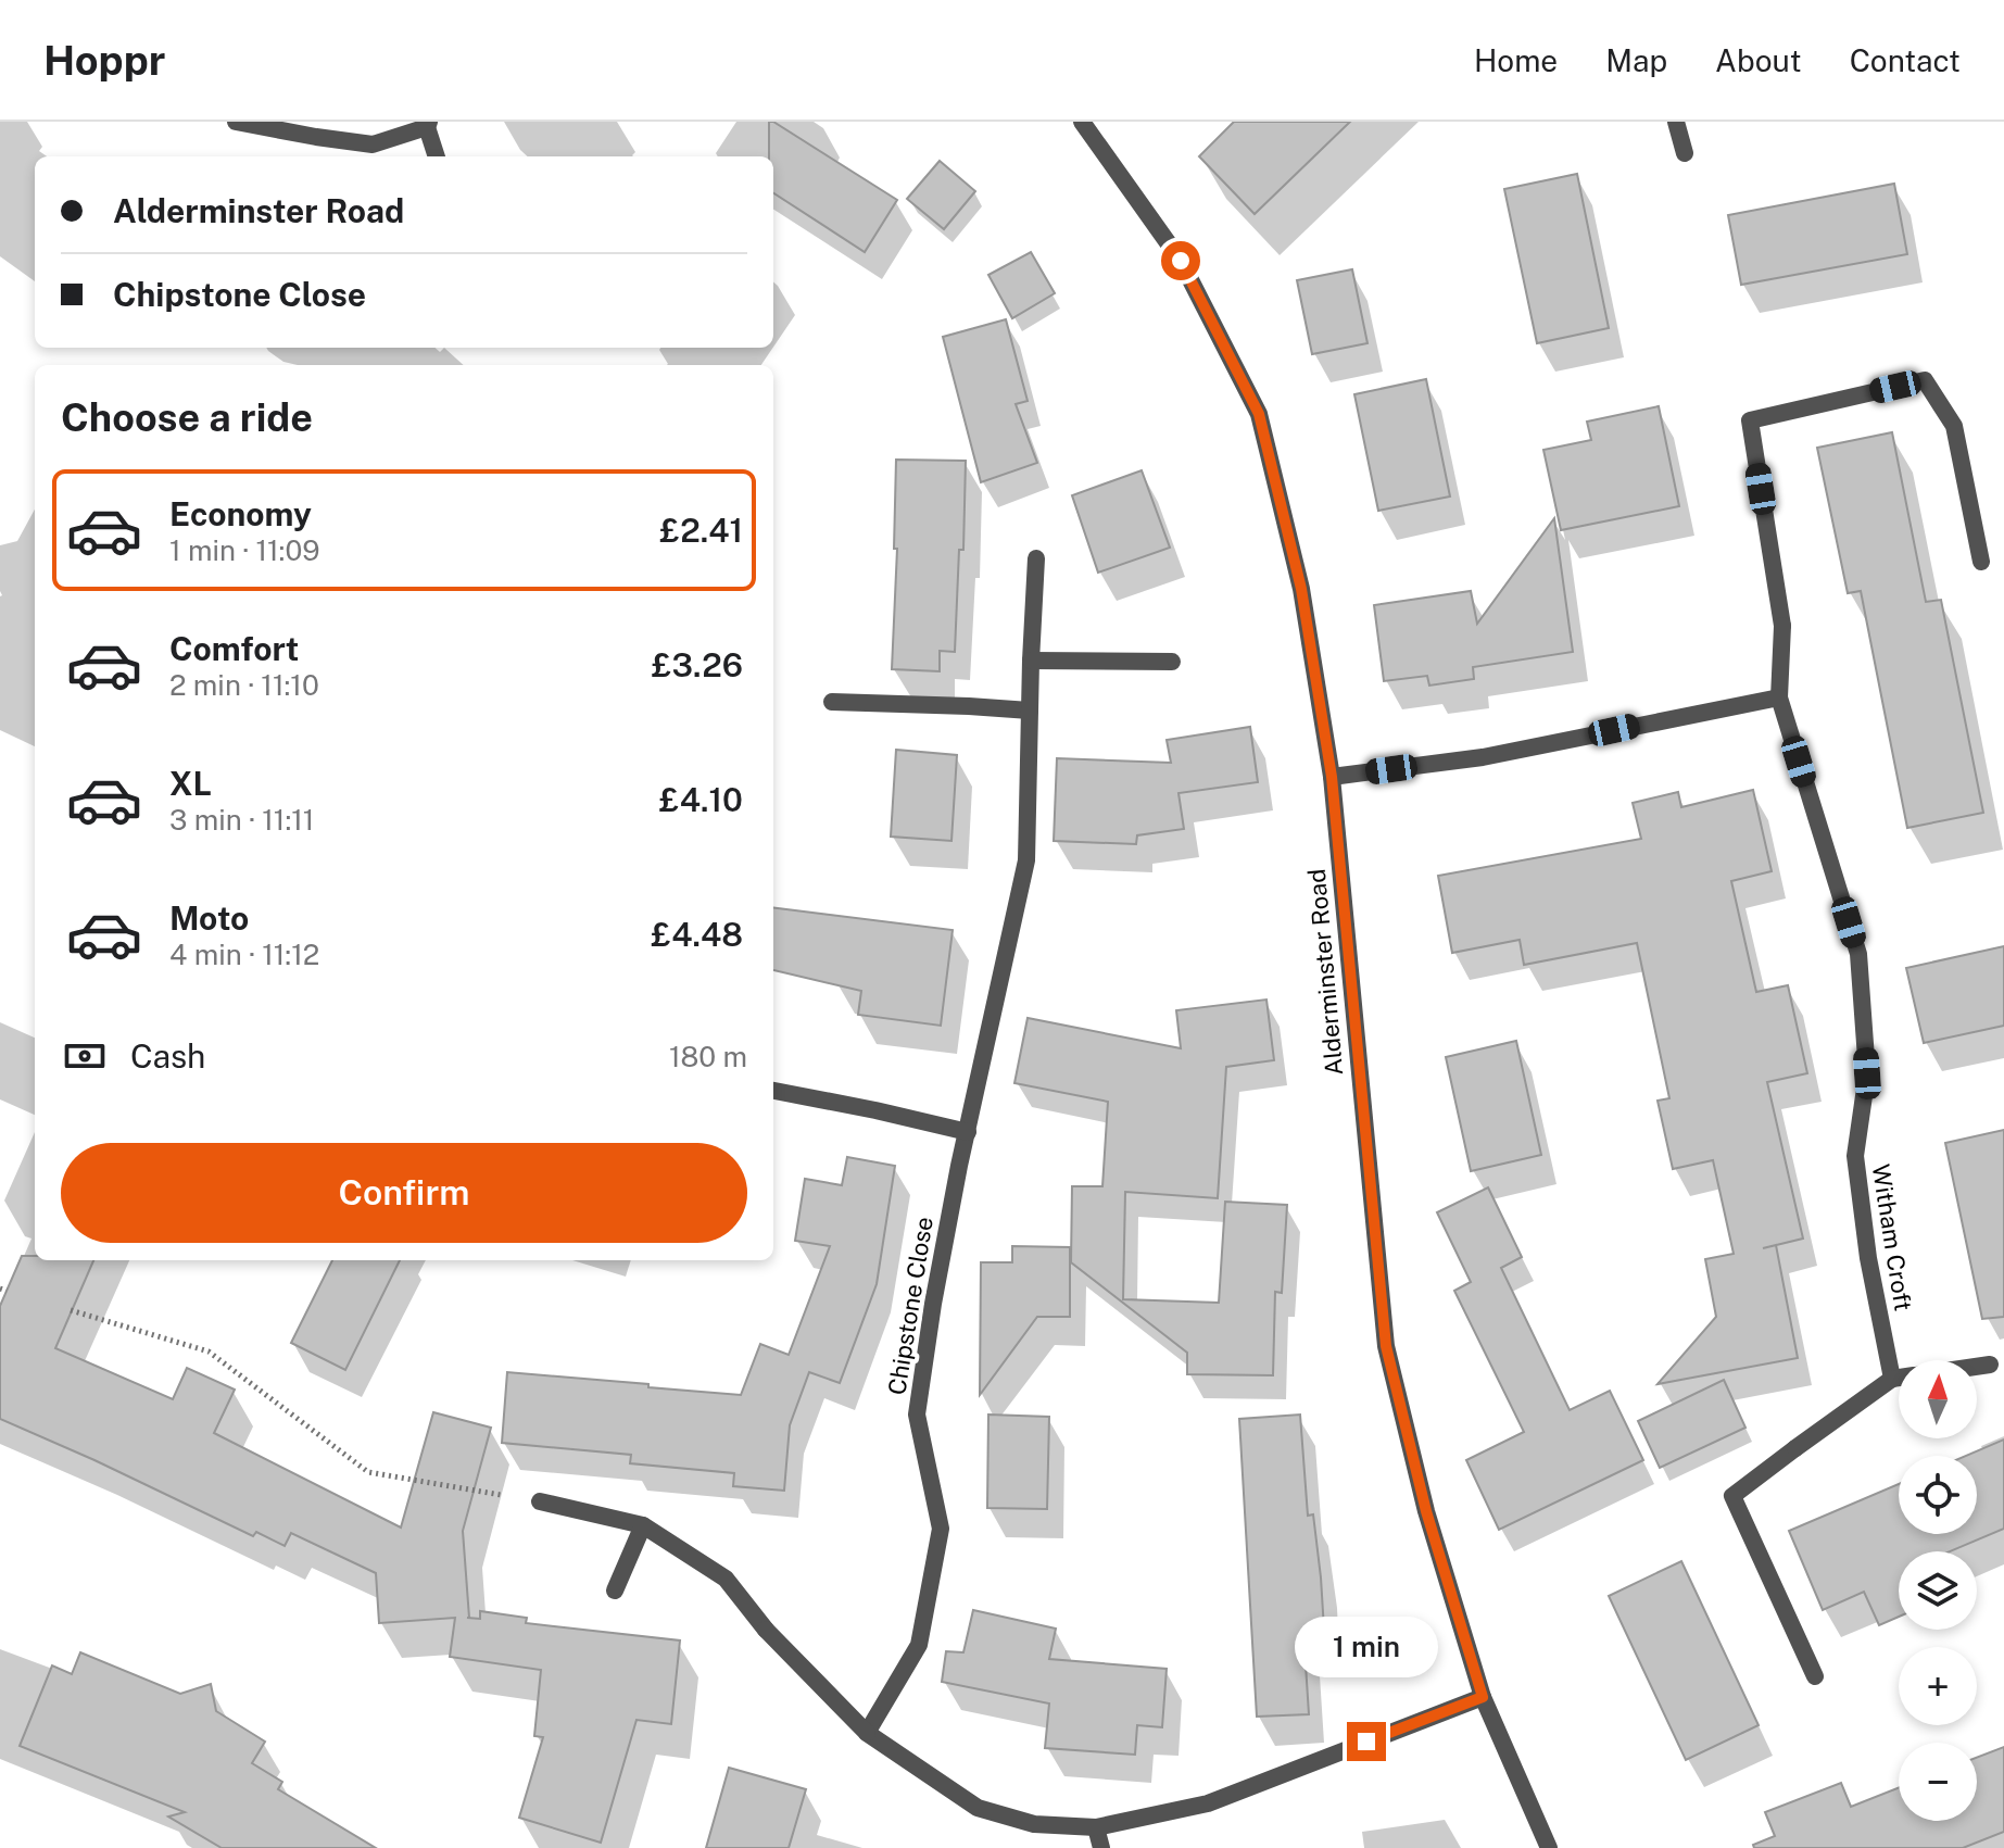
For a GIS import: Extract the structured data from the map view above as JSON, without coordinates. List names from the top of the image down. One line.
{"streets":{"street":["Alderminster Road","Witham Croft","Chipstone Close"]},"north":"top","page":{"header":"Hoppr","nav":["Home","Map","About","Contact"],"banner":["Alderminster Road","Chipstone Close"],"heading":"Choose a ride","list":[{"name":"Economy","note":"1 min · 11:09","value":"£2.41"},{"name":"Comfort","note":"2 min · 11:10","value":"£3.26"},{"name":"XL","note":"3 min · 11:11","value":"£4.10"},{"name":"Moto","note":"4 min · 11:12","value":"£4.48"}],"pay":["Cash","180 m"],"buttons":"Confirm","map_buttons":["+","−"],"bubble":"1 min"}}
